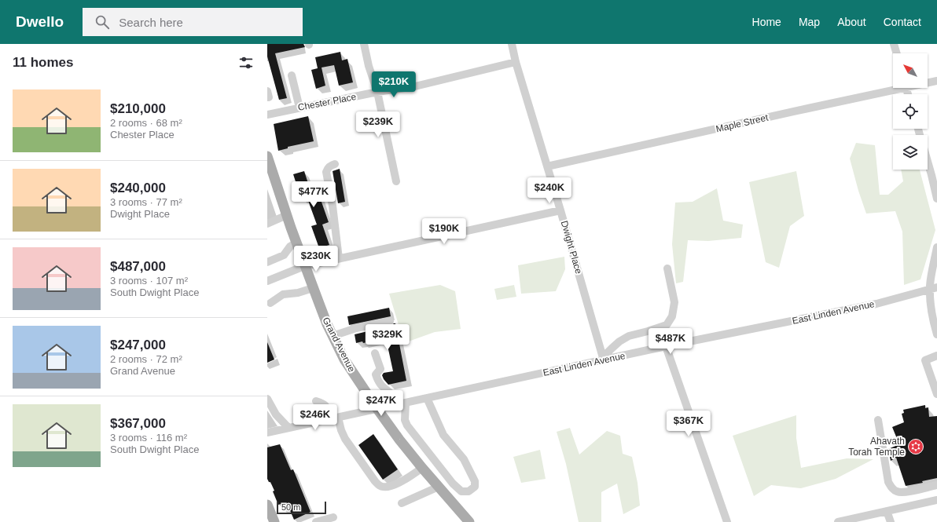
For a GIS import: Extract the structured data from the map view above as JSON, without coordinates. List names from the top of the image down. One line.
{"streets":{"main road":["Grand Avenue"],"street":["Chester Place","Maple Street","Dwight Place","East Linden Avenue"]},"crossings":[["Chester Place","Dwight Place"],["Maple Street","Dwight Place"],["Dwight Place","East Linden Avenue"],["East Linden Avenue","Grand Avenue"]],"places":{"synagogue":["Ahavath Torah Temple"]},"scale_bar":"50 m","north":"top left","page":{"header":"Dwello","search":"Search here","nav":["Home","Map","About","Contact"],"heading":"11 homes","price":["$210K","$239K","$240K","$477K","$190K","$230K","$329K","$487K","$247K","$246K","$367K"],"list":[{"name":"$210,000","note":"2 rooms · 68 m² · Chester Place"},{"name":"$240,000","note":"3 rooms · 77 m² · Dwight Place"},{"name":"$487,000","note":"3 rooms · 107 m² · South Dwight Place"},{"name":"$247,000","note":"2 rooms · 72 m² · Grand Avenue"},{"name":"$367,000","note":"3 rooms · 116 m² · South Dwight Place"}],"scale":"50 m"}}
